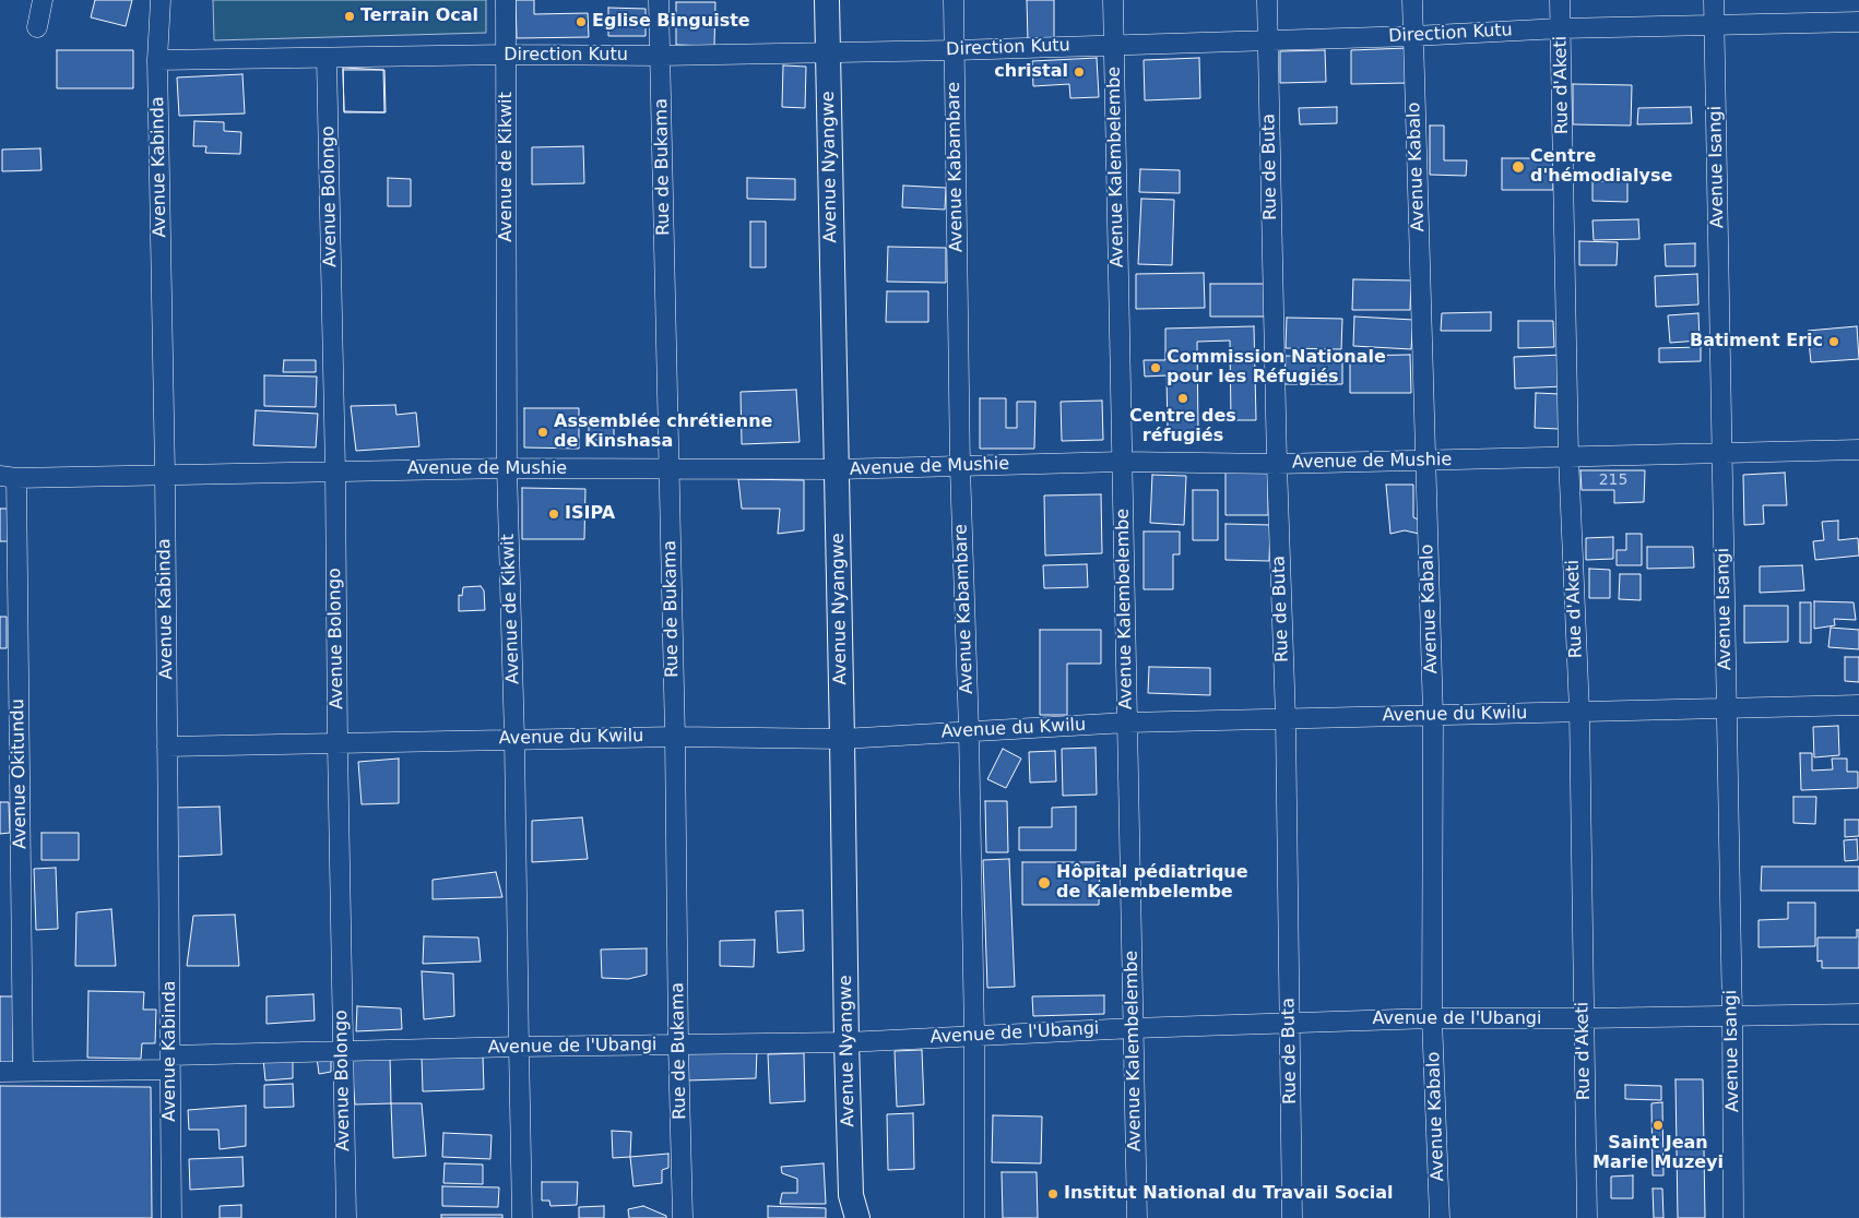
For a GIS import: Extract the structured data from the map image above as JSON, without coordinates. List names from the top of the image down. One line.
{"streets":{"main road":["Avenue Nyangwe"],"street":["Direction Kutu","Rue d'Aketi","Avenue Kabinda","Avenue de Kikwit","Rue de Bukama","Avenue Kabambare","Avenue Kalembelembe","Rue de Buta","Avenue Kabalo","Avenue Isangi","Avenue Bolongo","Avenue de Mushie","Avenue du Kwilu","Avenue Okitundu","Avenue de l'Ubangi"]},"crossings":[["Direction Kutu","Rue d'Aketi"],["Direction Kutu","Avenue Kabinda"],["Direction Kutu","Avenue de Kikwit"],["Direction Kutu","Rue de Bukama"],["Direction Kutu","Avenue Nyangwe"],["Direction Kutu","Avenue Kabambare"],["Direction Kutu","Avenue Kalembelembe"],["Direction Kutu","Rue de Buta"],["Direction Kutu","Avenue Kabalo"],["Direction Kutu","Avenue Isangi"],["Direction Kutu","Avenue Bolongo"],["Rue d'Aketi","Avenue de Mushie"],["Rue d'Aketi","Avenue du Kwilu"],["Rue d'Aketi","Avenue de l'Ubangi"],["Avenue Kabinda","Avenue de Mushie"],["Avenue Kabinda","Avenue du Kwilu"],["Avenue Kabinda","Avenue de l'Ubangi"],["Avenue de Kikwit","Avenue de Mushie"],["Avenue de Kikwit","Avenue du Kwilu"],["Avenue de Kikwit","Avenue de l'Ubangi"],["Rue de Bukama","Avenue de Mushie"],["Rue de Bukama","Avenue du Kwilu"],["Rue de Bukama","Avenue de l'Ubangi"],["Avenue Nyangwe","Avenue de Mushie"],["Avenue Nyangwe","Avenue du Kwilu"],["Avenue Nyangwe","Avenue de l'Ubangi"],["Avenue Kabambare","Avenue de Mushie"],["Avenue Kabambare","Avenue du Kwilu"],["Avenue Kabambare","Avenue de l'Ubangi"],["Avenue Kalembelembe","Avenue de Mushie"],["Avenue Kalembelembe","Avenue du Kwilu"],["Avenue Kalembelembe","Avenue de l'Ubangi"],["Rue de Buta","Avenue de Mushie"],["Rue de Buta","Avenue du Kwilu"],["Rue de Buta","Avenue de l'Ubangi"],["Avenue Kabalo","Avenue de Mushie"],["Avenue Kabalo","Avenue du Kwilu"],["Avenue Kabalo","Avenue de l'Ubangi"],["Avenue Isangi","Avenue de Mushie"],["Avenue Isangi","Avenue du Kwilu"],["Avenue Isangi","Avenue de l'Ubangi"],["Avenue Bolongo","Avenue de Mushie"],["Avenue Bolongo","Avenue du Kwilu"],["Avenue Bolongo","Avenue de l'Ubangi"],["Avenue de Mushie","Avenue Okitundu"],["Avenue Okitundu","Avenue de l'Ubangi"]],"places":["Terrain Ocal","Eglise Binguiste","christal","Centre d'hémodialyse","Batiment Eric","Commission Nationale pour les Réfugiés","Centre des réfugiés","Assemblée chrétienne de Kinshasa","ISIPA","Hôpital pédiatrique de Kalembelembe","Saint Jean Marie Muzeyi","Institut National du Travail Social"],"house_numbers":["215"]}
